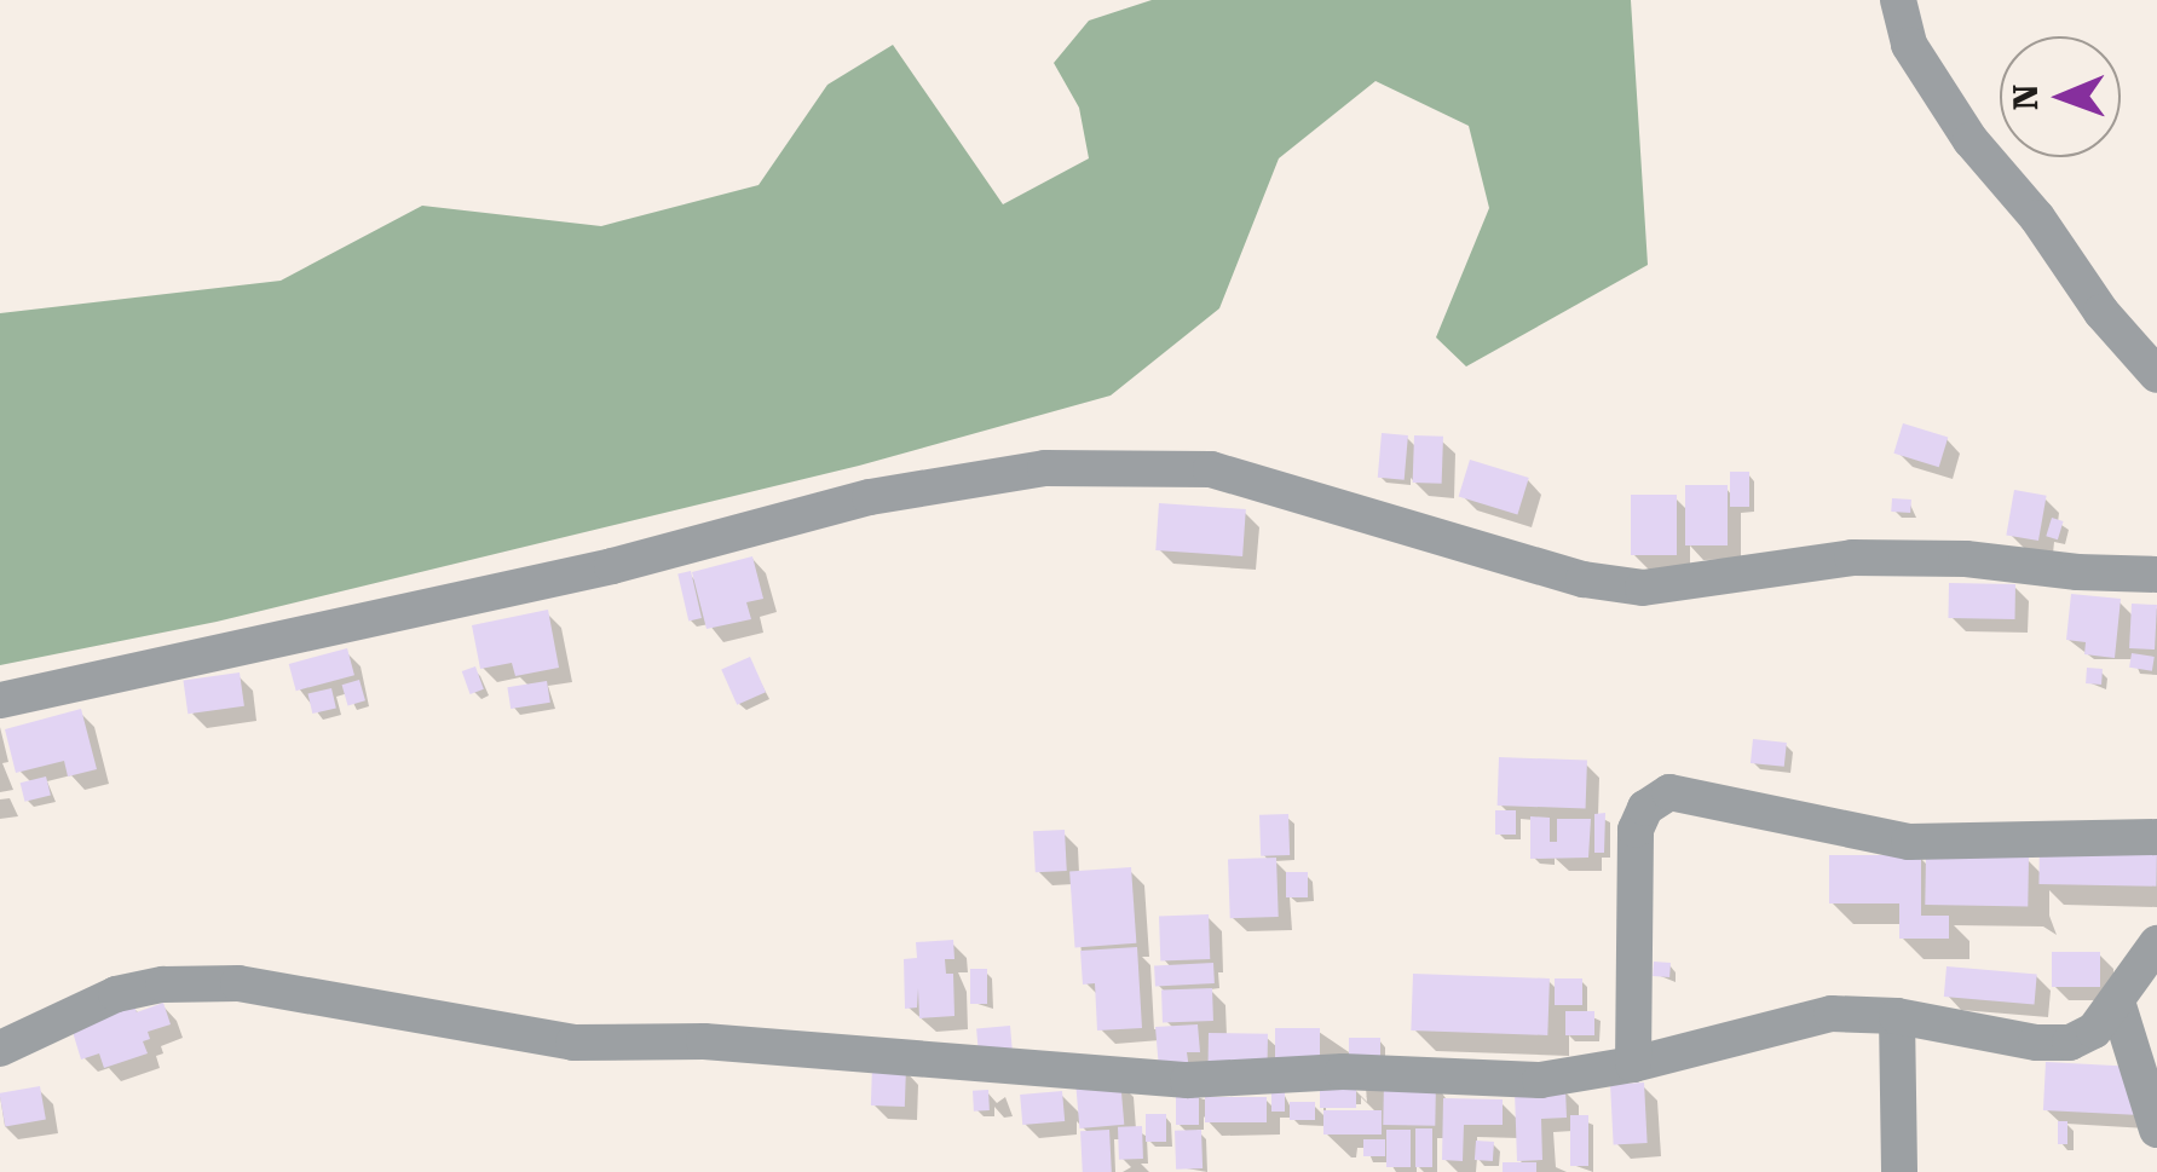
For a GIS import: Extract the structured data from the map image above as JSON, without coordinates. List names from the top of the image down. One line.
{"north":"left"}
